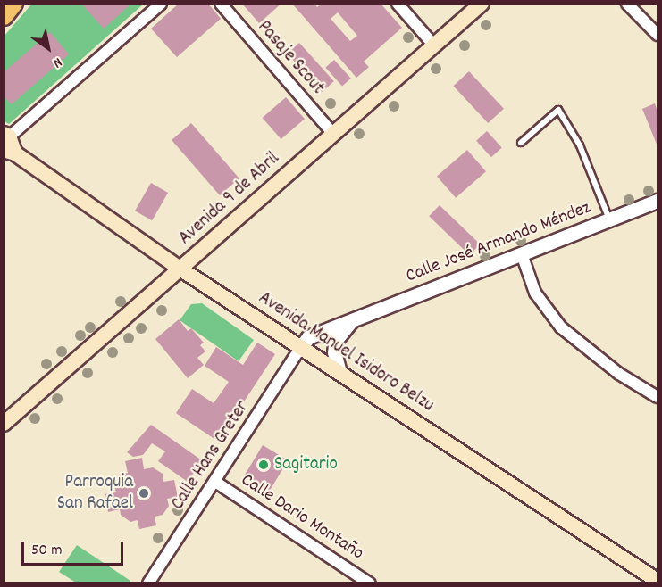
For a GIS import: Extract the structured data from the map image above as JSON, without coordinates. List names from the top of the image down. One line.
{"streets":{"main road":["Avenida 9 de Abril","Avenida Manuel Isidoro Belzu"],"street":["Pasaje Scout","Calle José Armando Méndez","Calle Hans Greter","Calle Dario Montaño"]},"crossings":[["Pasaje Scout","Avenida 9 de Abril"],["Avenida 9 de Abril","Avenida Manuel Isidoro Belzu"],["Calle José Armando Méndez","Avenida Manuel Isidoro Belzu"],["Calle José Armando Méndez","Calle Hans Greter"],["Avenida Manuel Isidoro Belzu","Calle Hans Greter"],["Calle Hans Greter","Calle Dario Montaño"]],"places":["Sagitario","Parroquia San Rafael"],"scale_bar":"50 m","north":"bottom right"}
